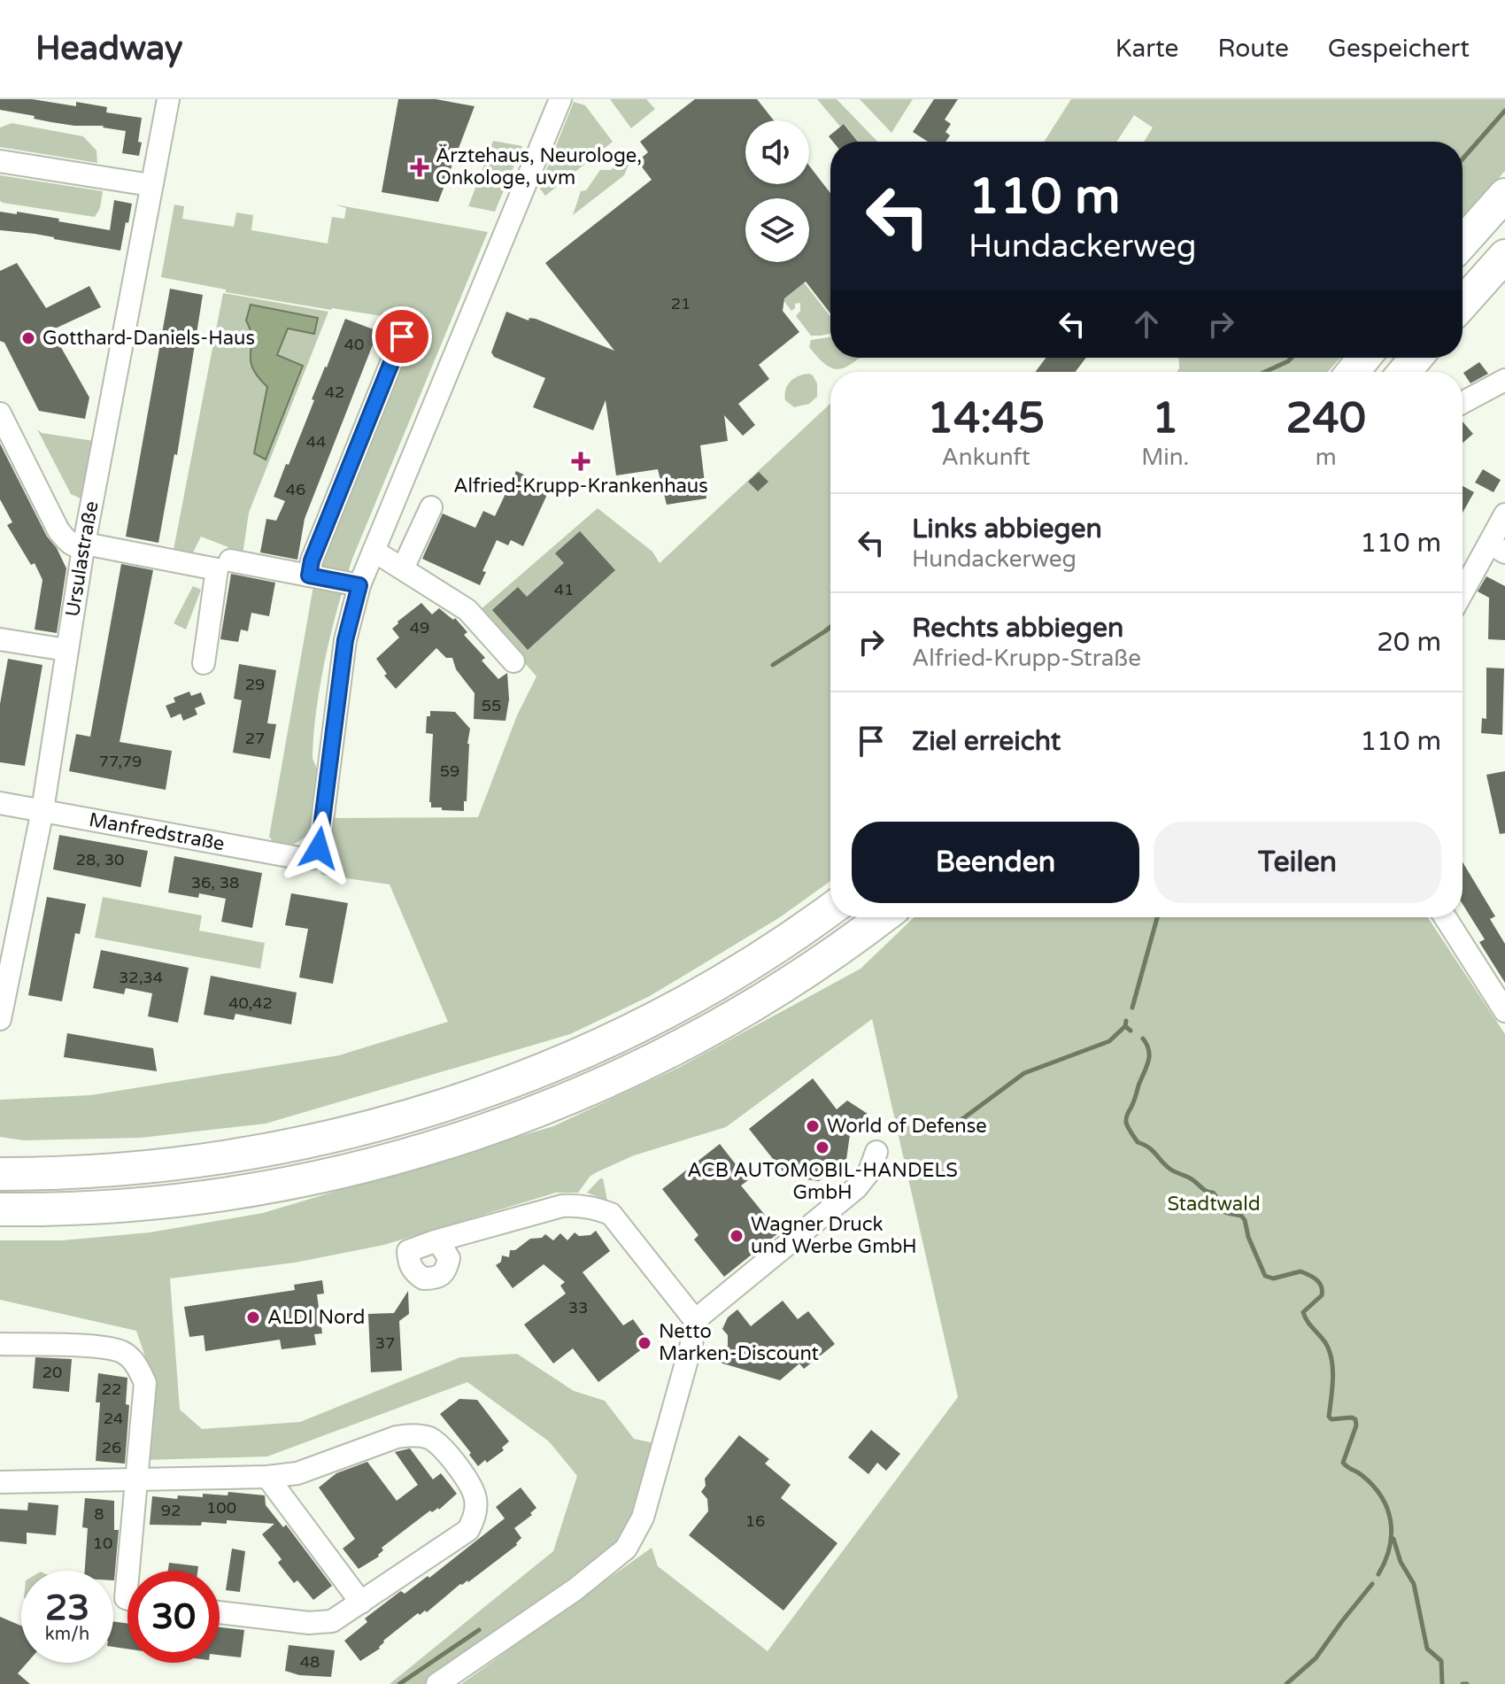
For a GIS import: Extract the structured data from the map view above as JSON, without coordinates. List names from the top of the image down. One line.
{"streets":{"street":["Ursulastraße","Manfredstraße"]},"crossings":[["Ursulastraße","Manfredstraße"]],"parks":["Stadtwald"],"places":{"health":["Ärztehaus, Neurologe, Onkologe, uvm","Alfried-Krupp-Krankenhaus"],"other":["Gotthard-Daniels-Haus","World of Defense","ACB AUTOMOBIL-HANDELS GmbH","Wagner Druck und Werbe GmbH","ALDI Nord","Netto Marken-Discount"]},"house_numbers":["21","40","42","44","46","41","49","29","55","27","77,79","59","28, 30","36, 38","32,34","40,42","33","37","20","22","24","26","100","92","8","16","10","48"],"page":{"header":"Headway","nav":["Karte","Route","Gespeichert"],"turn":["110 m","Hundackerweg"],"eta":["14:45","Ankunft","1","Min.","240","m"],"list":[{"name":"Links abbiegen","note":"Hundackerweg","value":"110 m"},{"name":"Rechts abbiegen","note":"Alfried-Krupp-Straße","value":"20 m"},{"name":"Ziel erreicht","value":"110 m"}],"buttons":["Beenden","Teilen"],"speed":"23 km/h","limit":"30"}}
